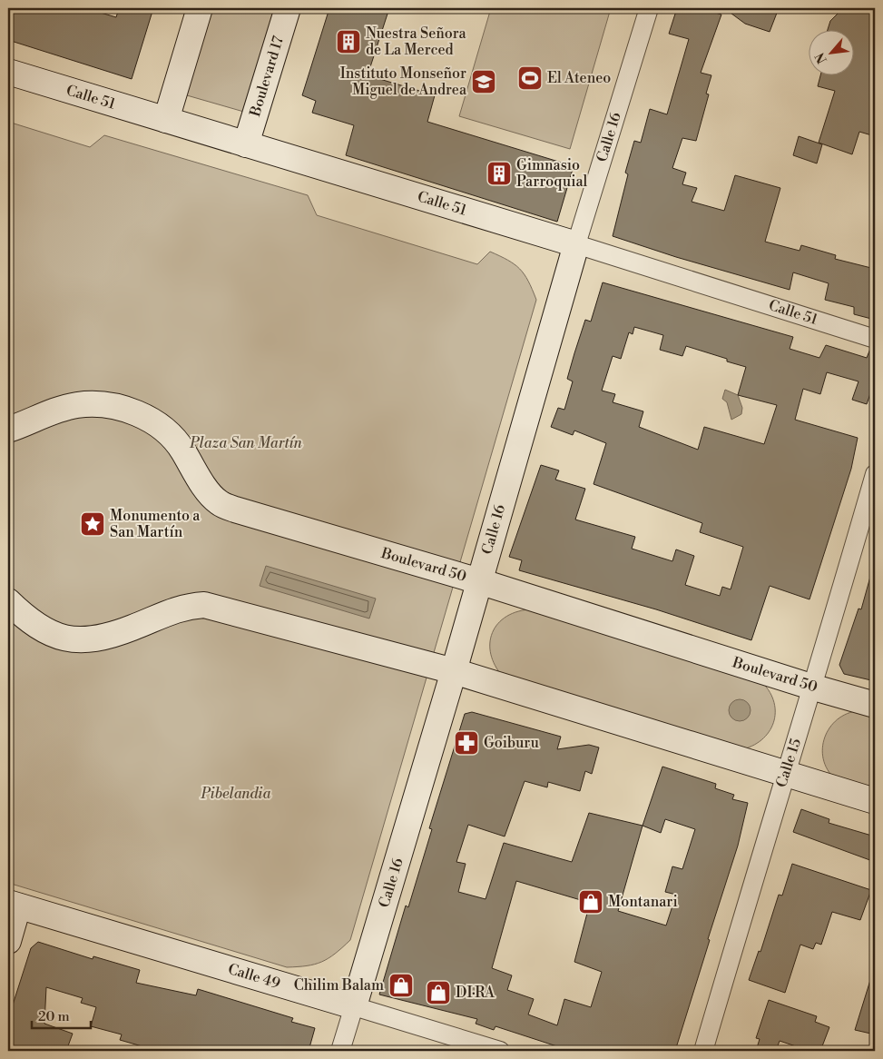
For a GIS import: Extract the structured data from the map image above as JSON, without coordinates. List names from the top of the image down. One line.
{"streets":{"main road":["Boulevard 17","Calle 51","Calle 16","Boulevard 50","Calle 49"],"street":["Calle 15"]},"crossings":[["Boulevard 17","Calle 51"],["Calle 51","Calle 16"],["Calle 16","Boulevard 50"],["Calle 16","Calle 49"],["Boulevard 50","Calle 15"]],"parks":["Plaza San Martín","Pibelandia"],"places":{"building":["Nuestra Señora de La Merced","Gimnasio Parroquial"],"sports":["El Ateneo"],"school or university":["Instituto Monseñor Miguel de Andrea"],"place":["Monumento a San Martín"],"pharmacy":["Goiburu"],"shop":["Montanari","Chilim Balam","DI·RA"]},"scale_bar":"20 m","north":"bottom left"}
